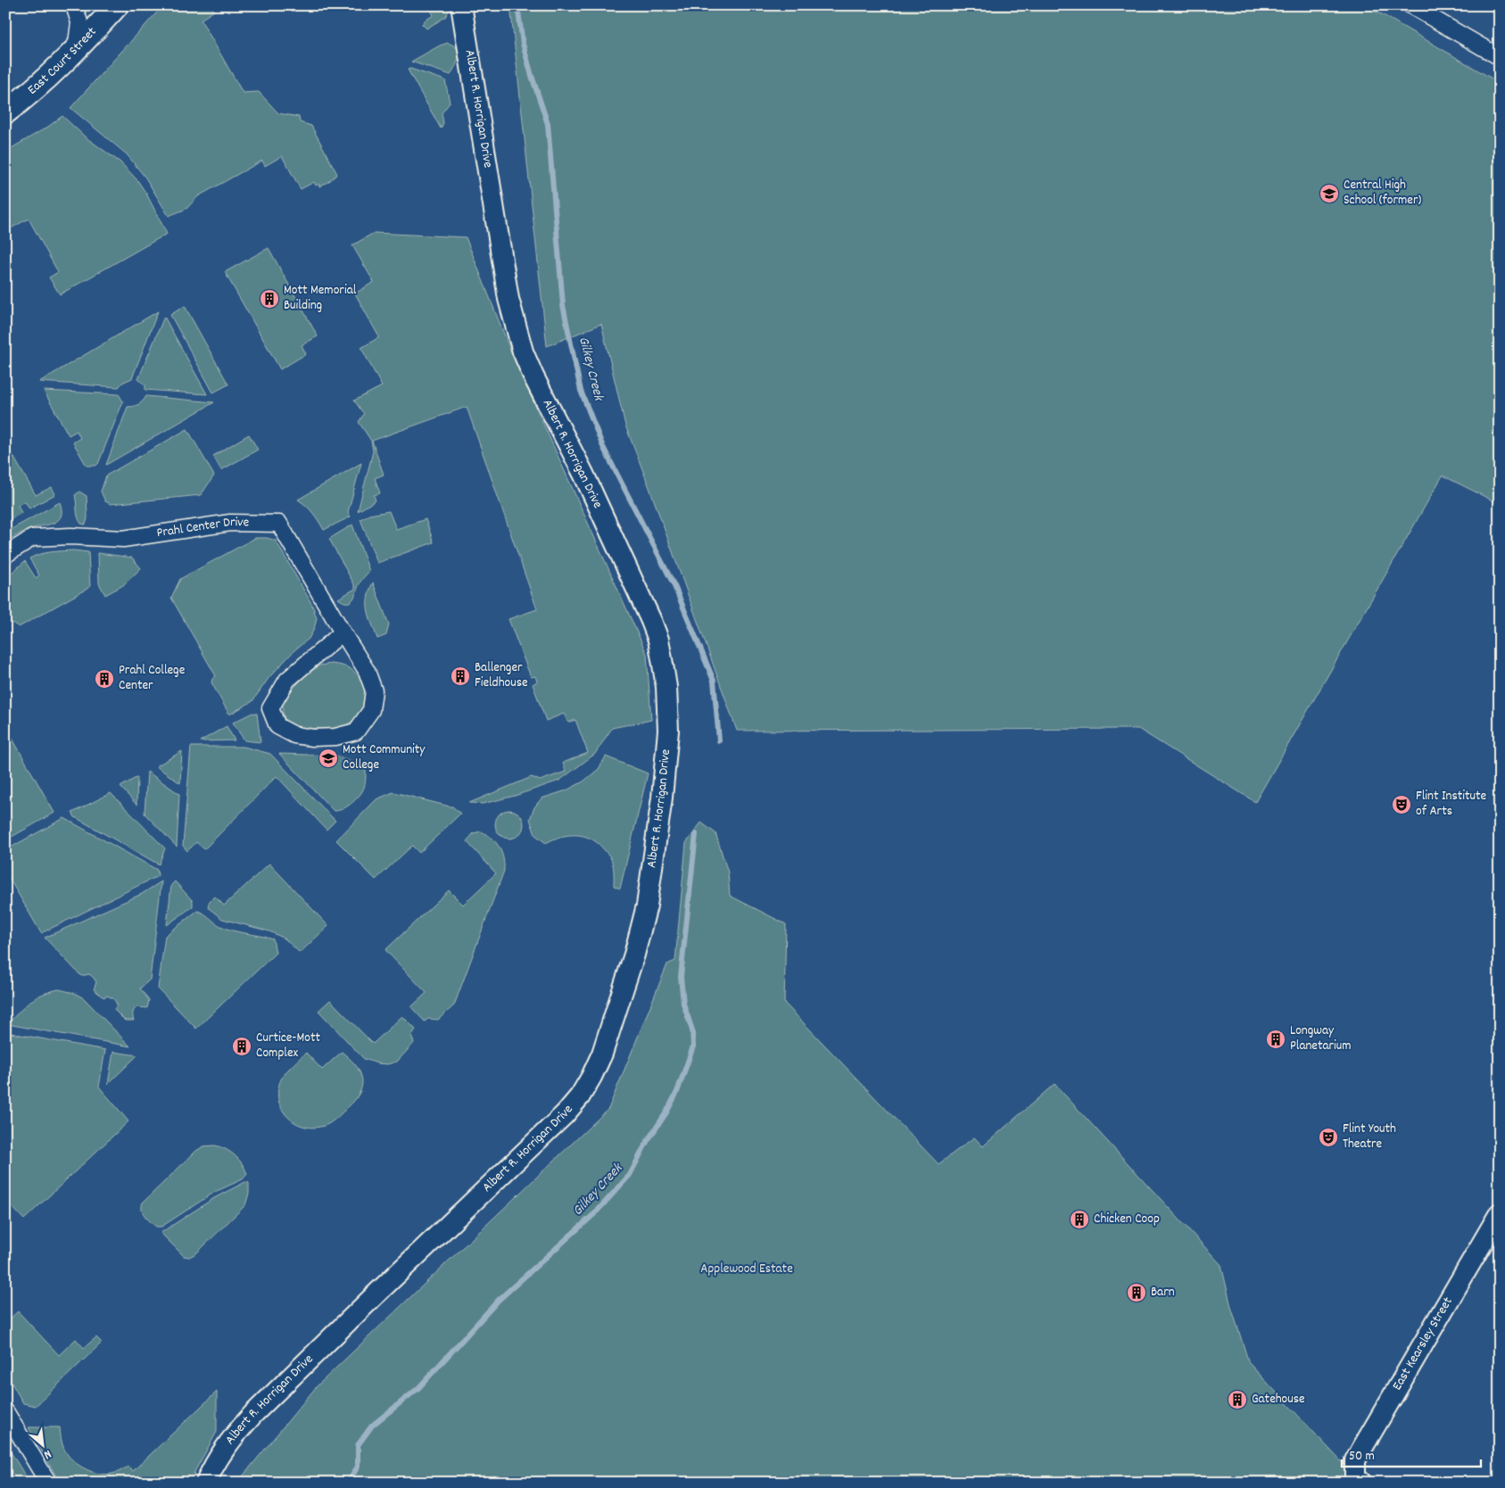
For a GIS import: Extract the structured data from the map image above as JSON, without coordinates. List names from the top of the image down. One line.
{"streets":{"main road":["East Court Street"],"street":["Albert R. Horrigan Drive","Prahl Center Drive","East Kearsley Street"]},"water":["Gilkey Creek"],"parks":["Applewood Estate"],"places":{"school or university":["Central High School (former)","Mott Community College"],"building":["Mott Memorial Building","Ballenger Fieldhouse","Prahl College Center","Longway Planetarium","Curtice-Mott Complex","Chicken Coop","Barn","Gatehouse"],"theatre":["Flint Institute of Arts","Flint Youth Theatre"]},"scale_bar":"50 m","north":"bottom right"}
